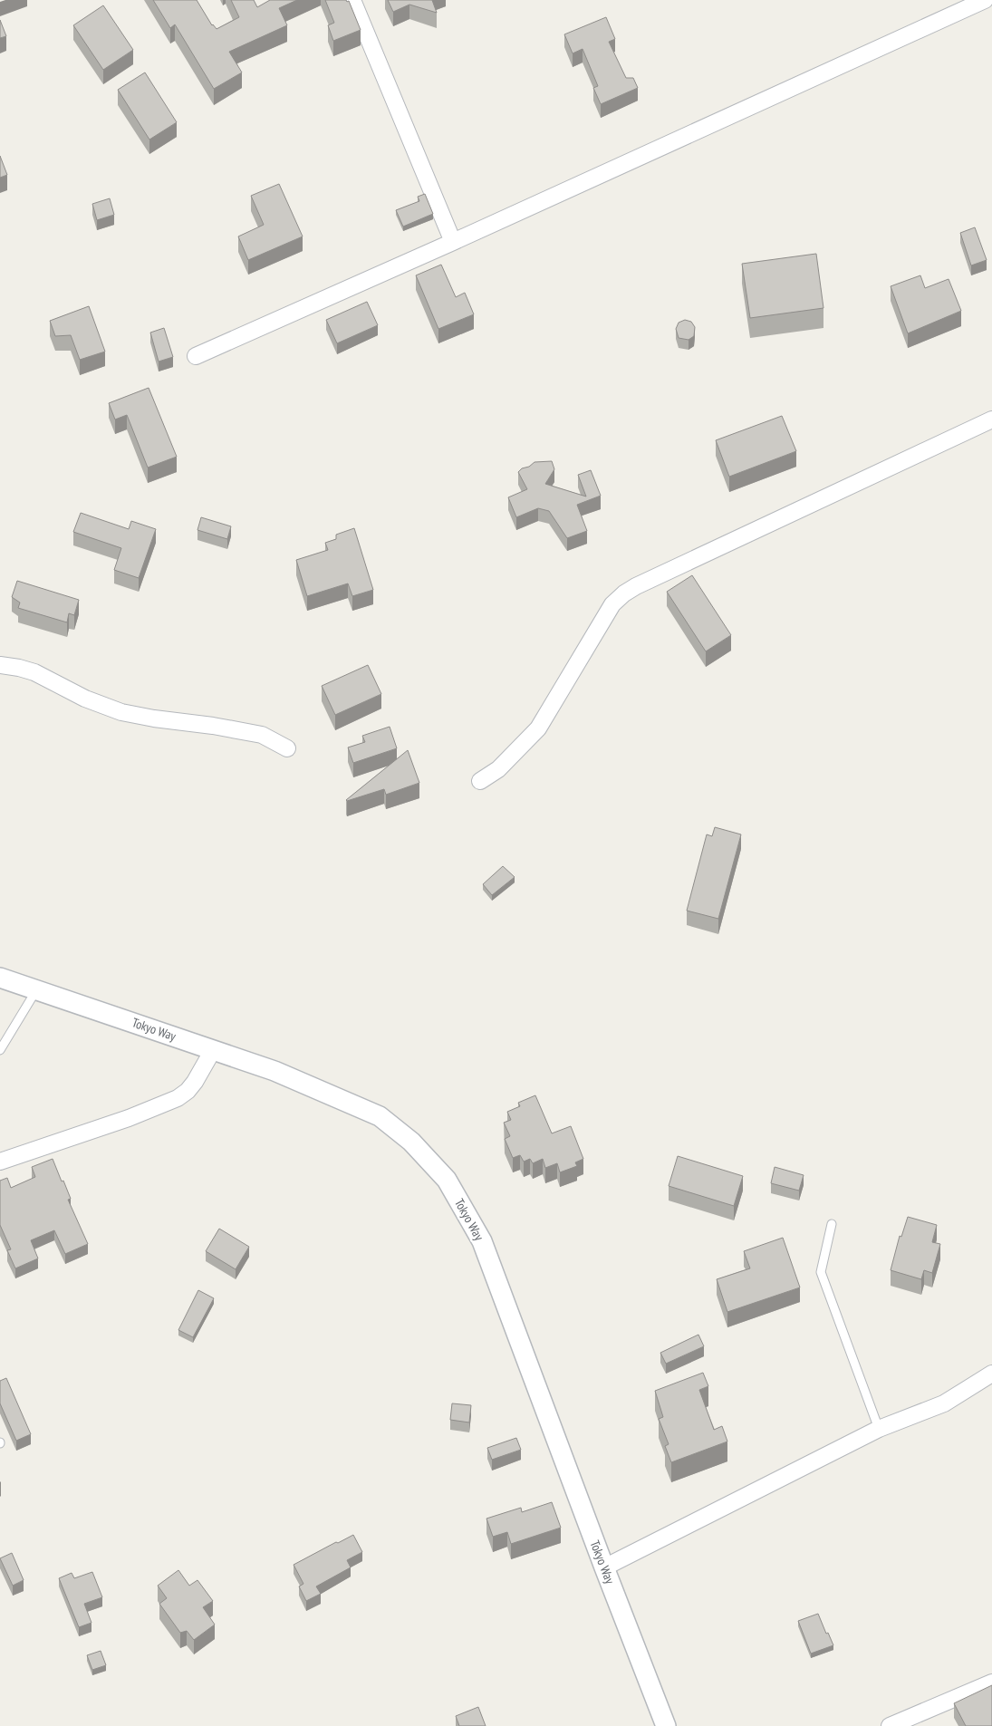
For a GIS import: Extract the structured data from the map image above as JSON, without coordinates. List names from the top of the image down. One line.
{"streets":{"street":["Tokyo Way"]}}
